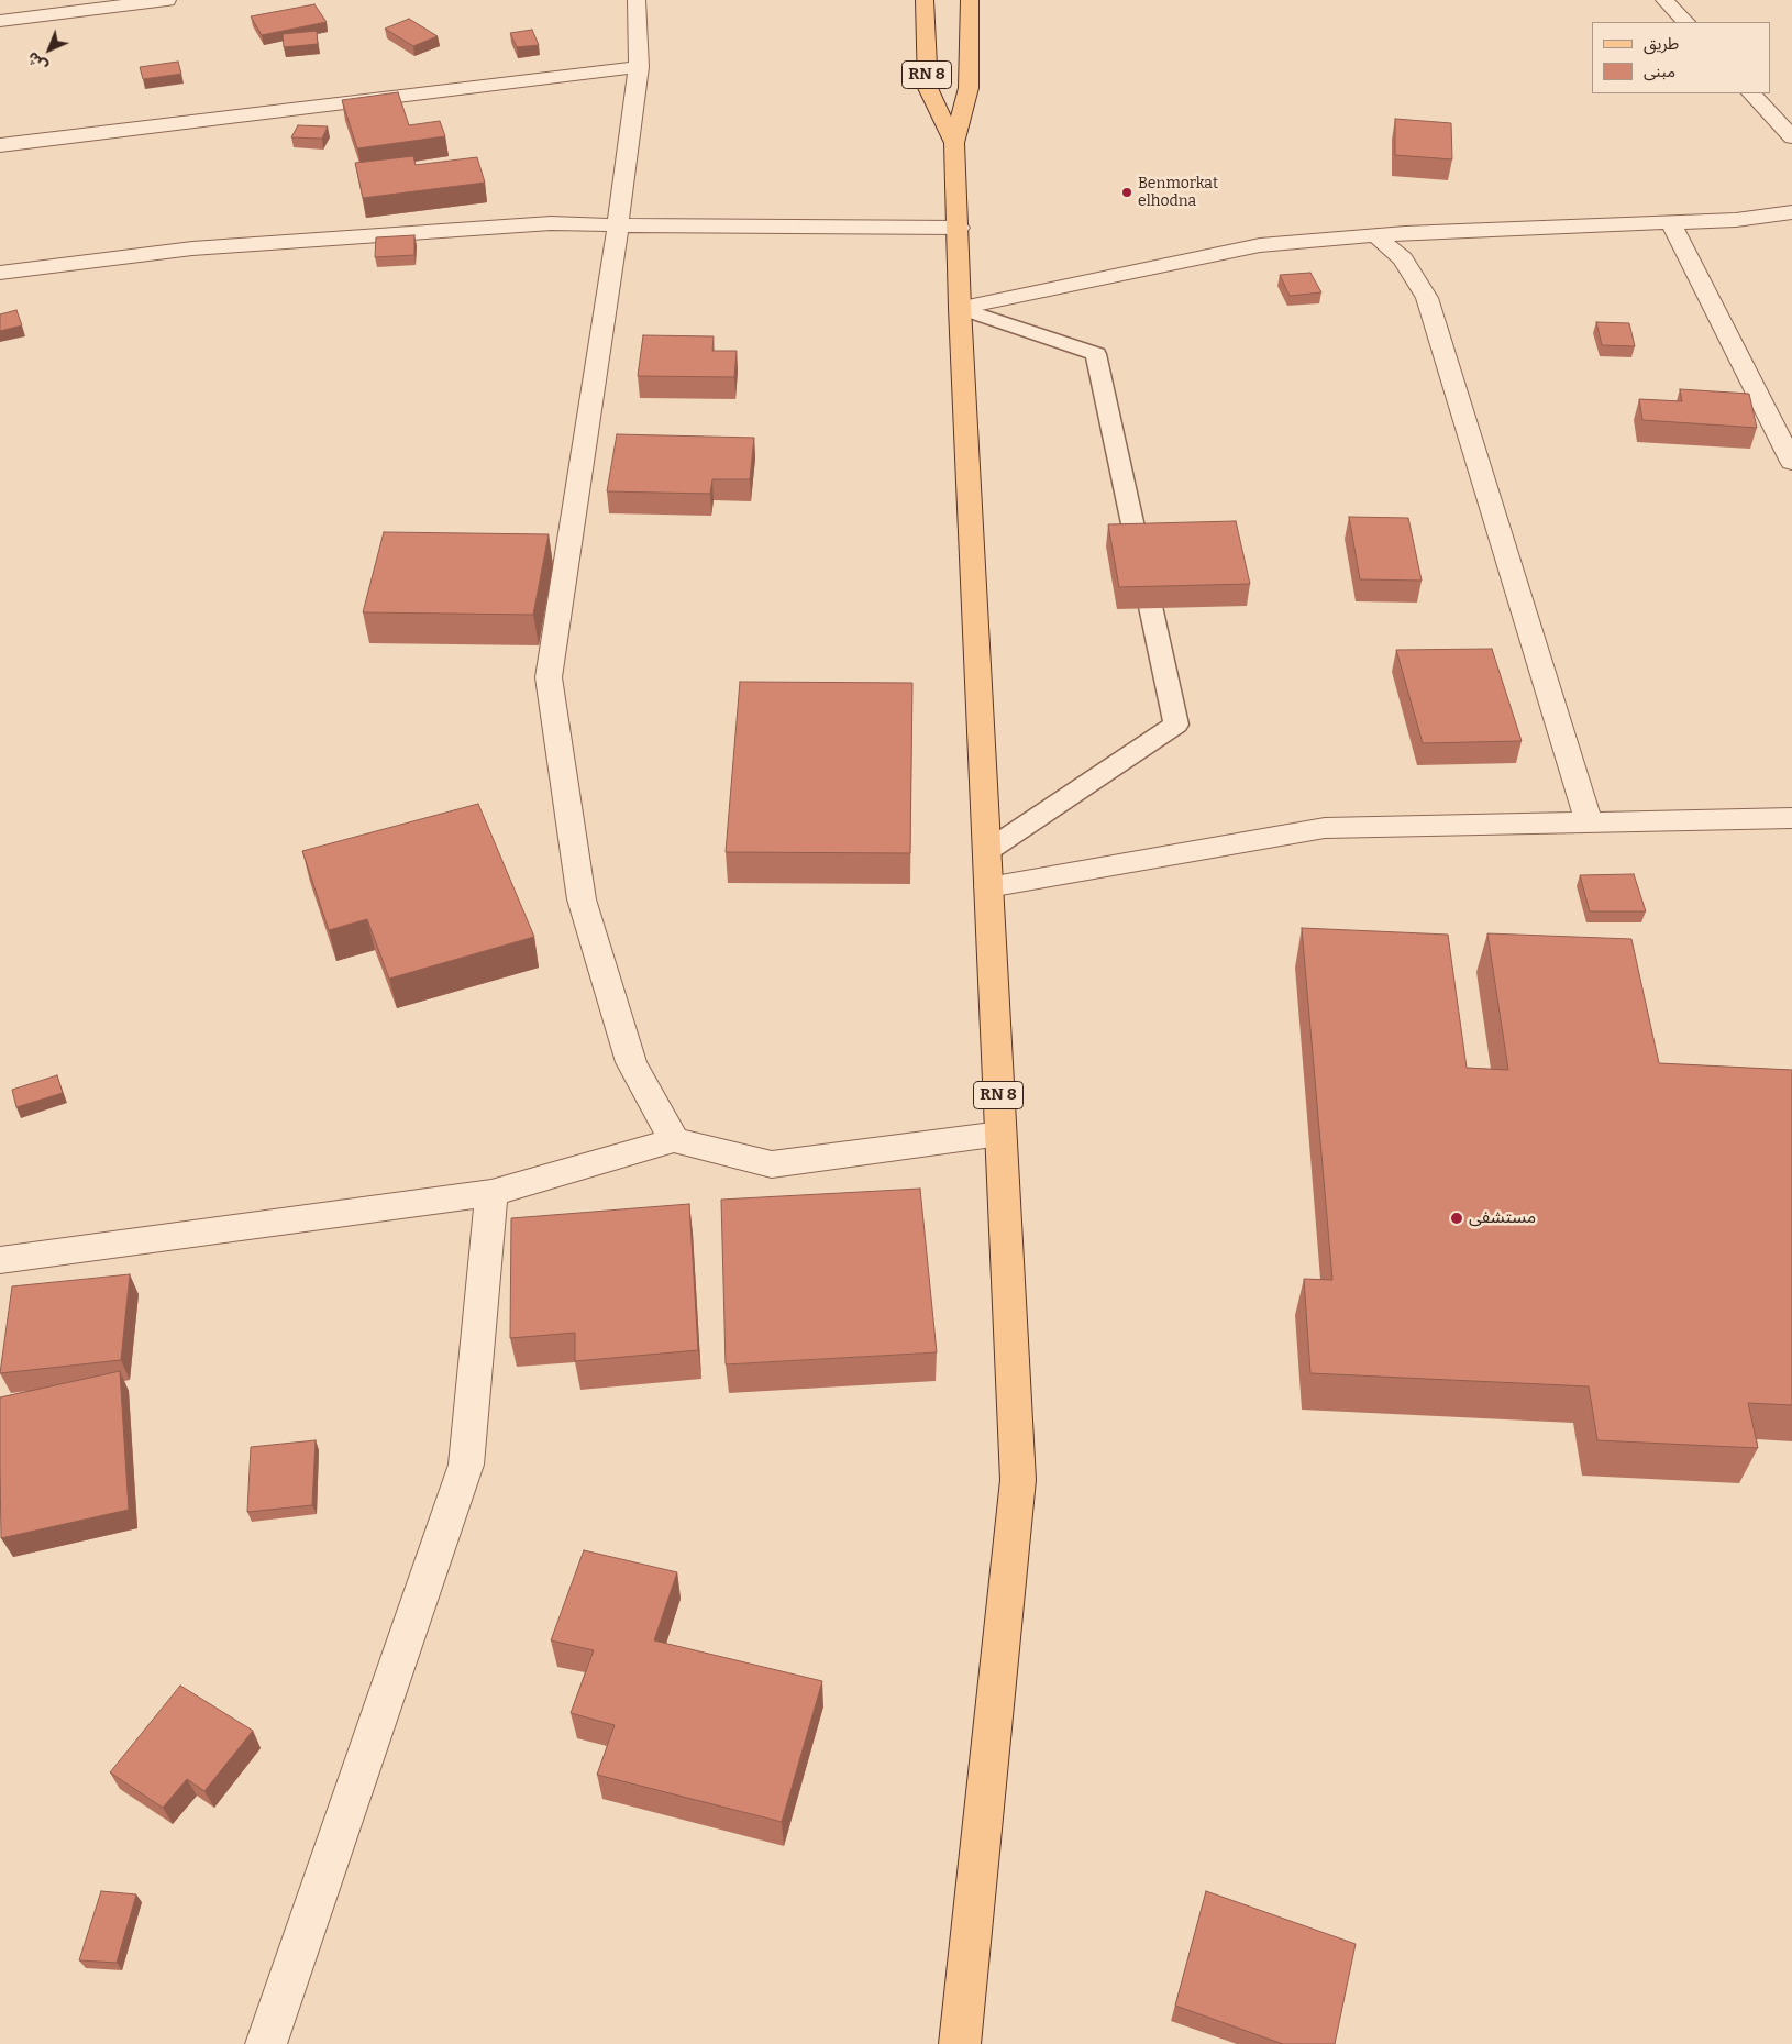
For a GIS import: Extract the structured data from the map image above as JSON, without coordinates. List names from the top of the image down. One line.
{"streets":{"main road":["RN 8"]},"places":["Benmorkat elhodna","مستشفى"],"legend":["طريق","مبنى"],"north":"bottom left"}
